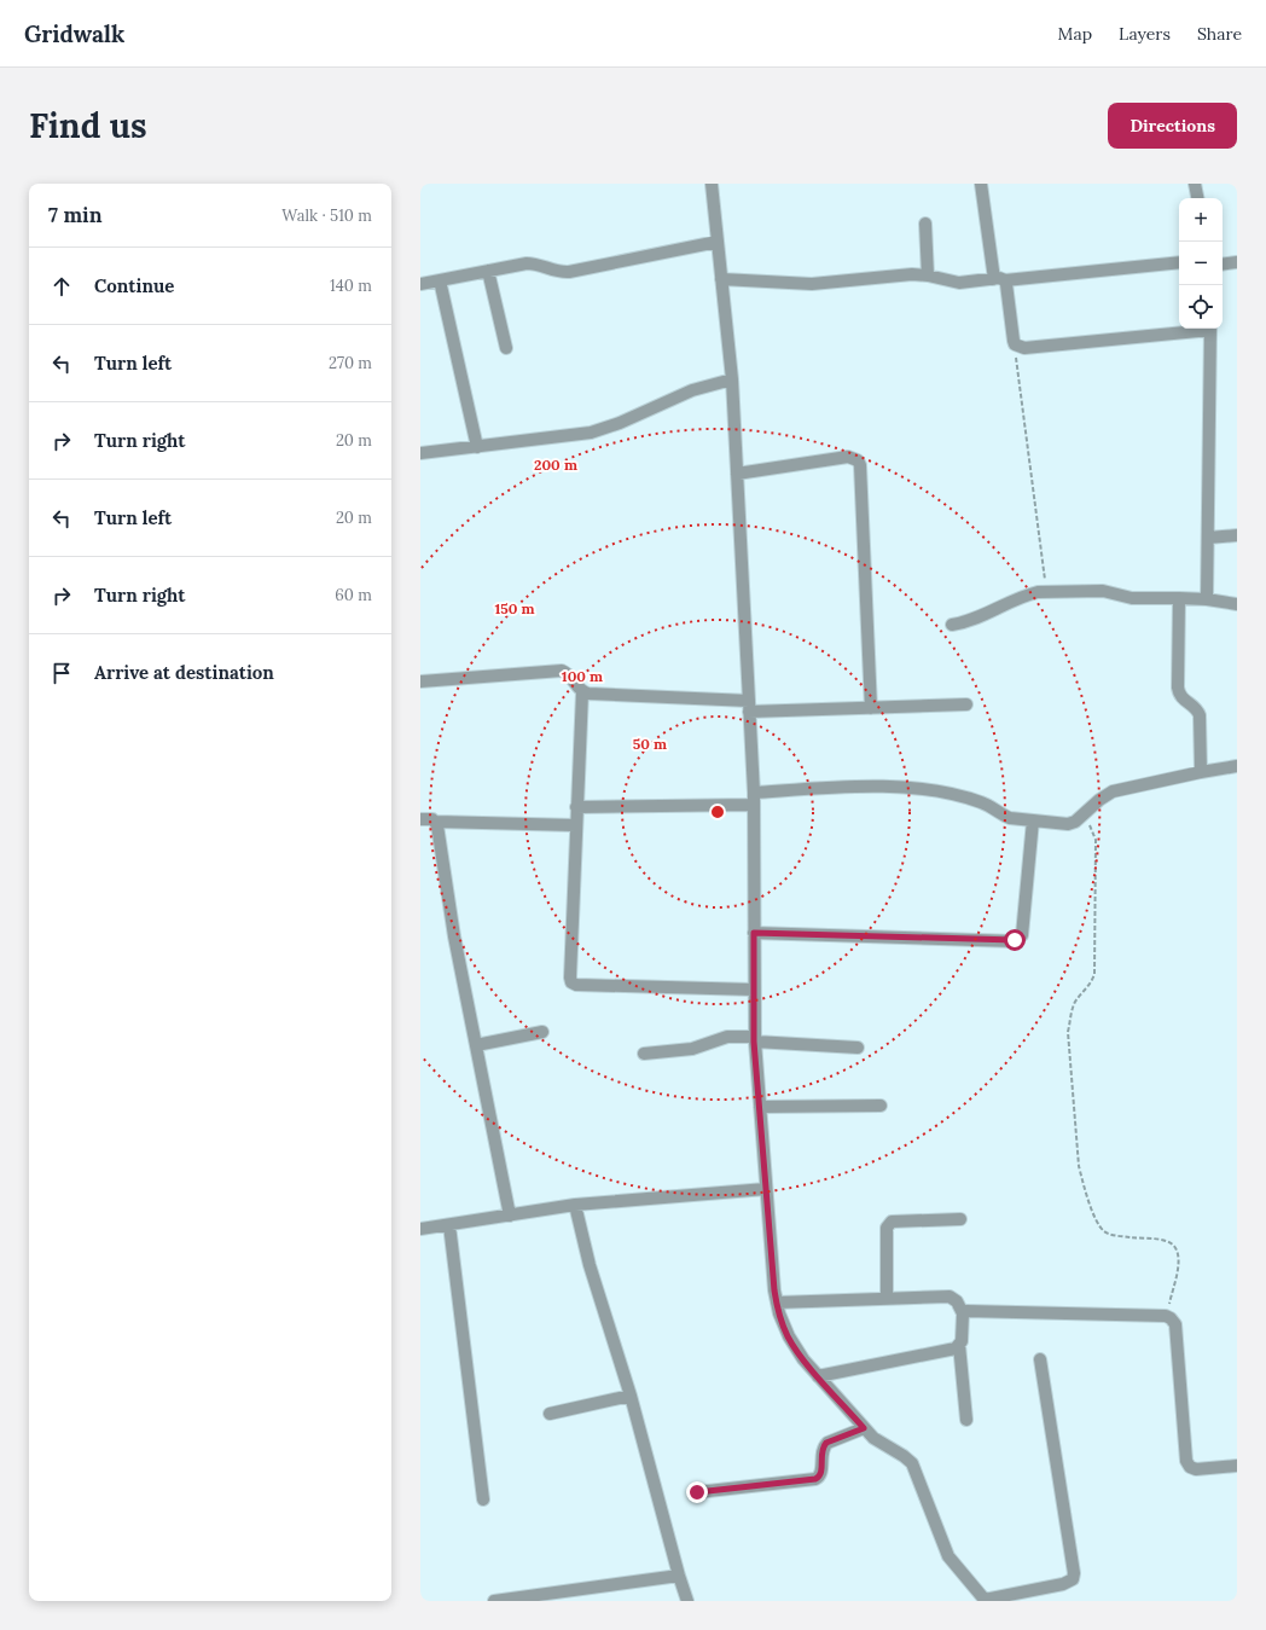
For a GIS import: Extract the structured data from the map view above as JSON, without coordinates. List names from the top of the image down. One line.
{"page":{"header":"Gridwalk","nav":["Map","Layers","Share"],"buttons":"Directions","title":"Find us","heading":["7 min","Walk · 510 m"],"map_buttons":["+","−"],"list":[["Continue","140 m"],["Turn left","270 m"],["Turn right","20 m"],["Turn left","20 m"],["Turn right","60 m"],"Arrive at destination"]},"rings":["200 m","150 m","100 m","50 m"]}
